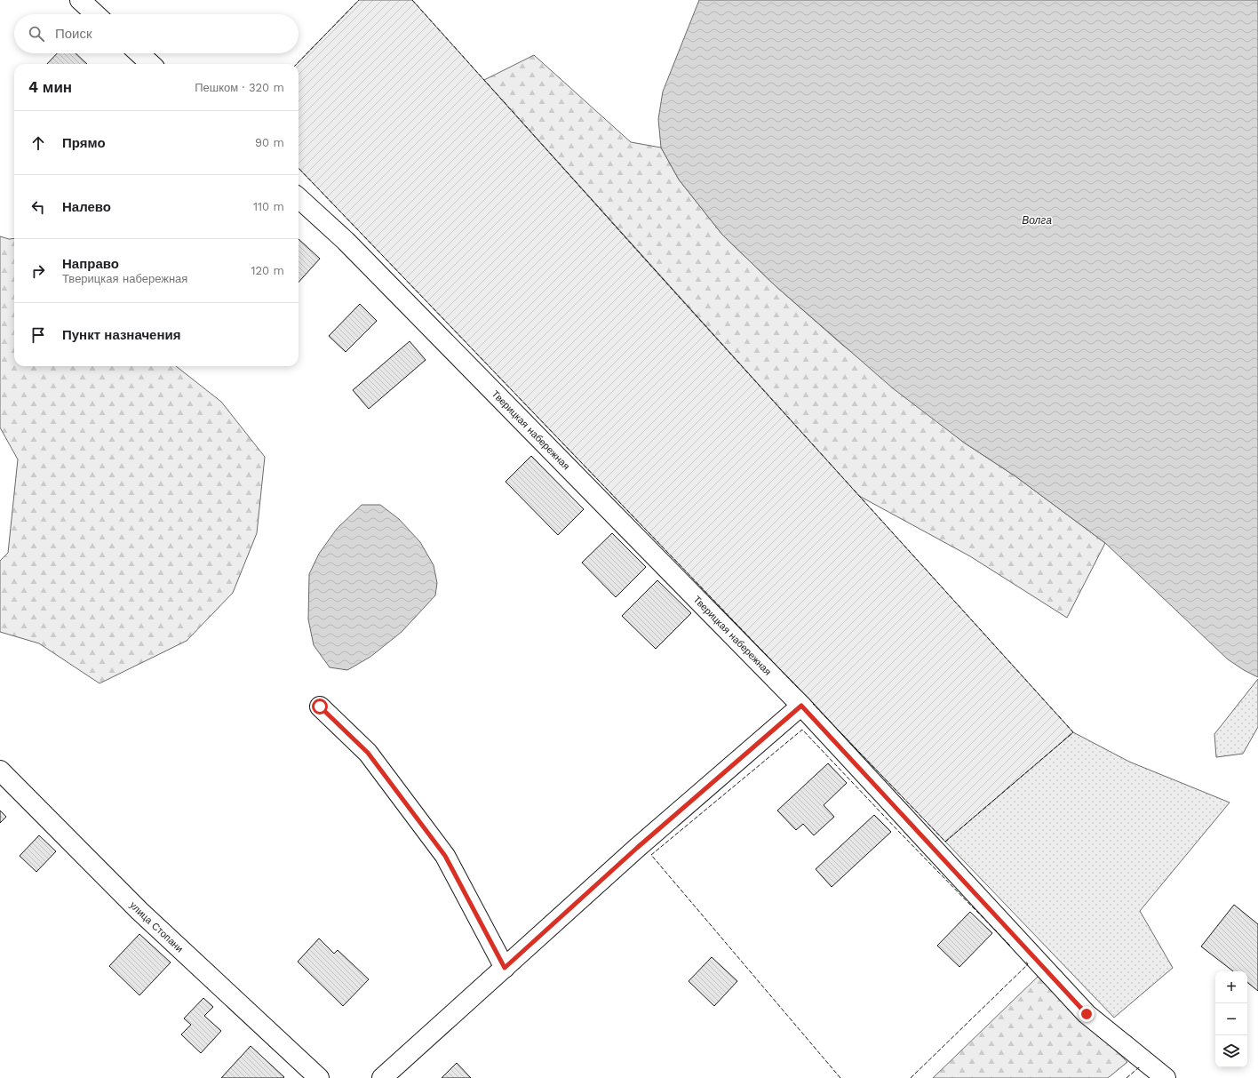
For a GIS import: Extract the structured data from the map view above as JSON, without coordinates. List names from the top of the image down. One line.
{"streets":{"street":["Тверицкая набережная","улица Стопани"]},"water":["Волга"],"page":{"search":"Поиск","heading":["4 мин","Пешком · 320 m"],"list":[["Прямо","90 m"],["Налево","110 m"],["Направо","Тверицкая набережная","120 m"],"Пункт назначения"],"map_buttons":["+","−"]}}
